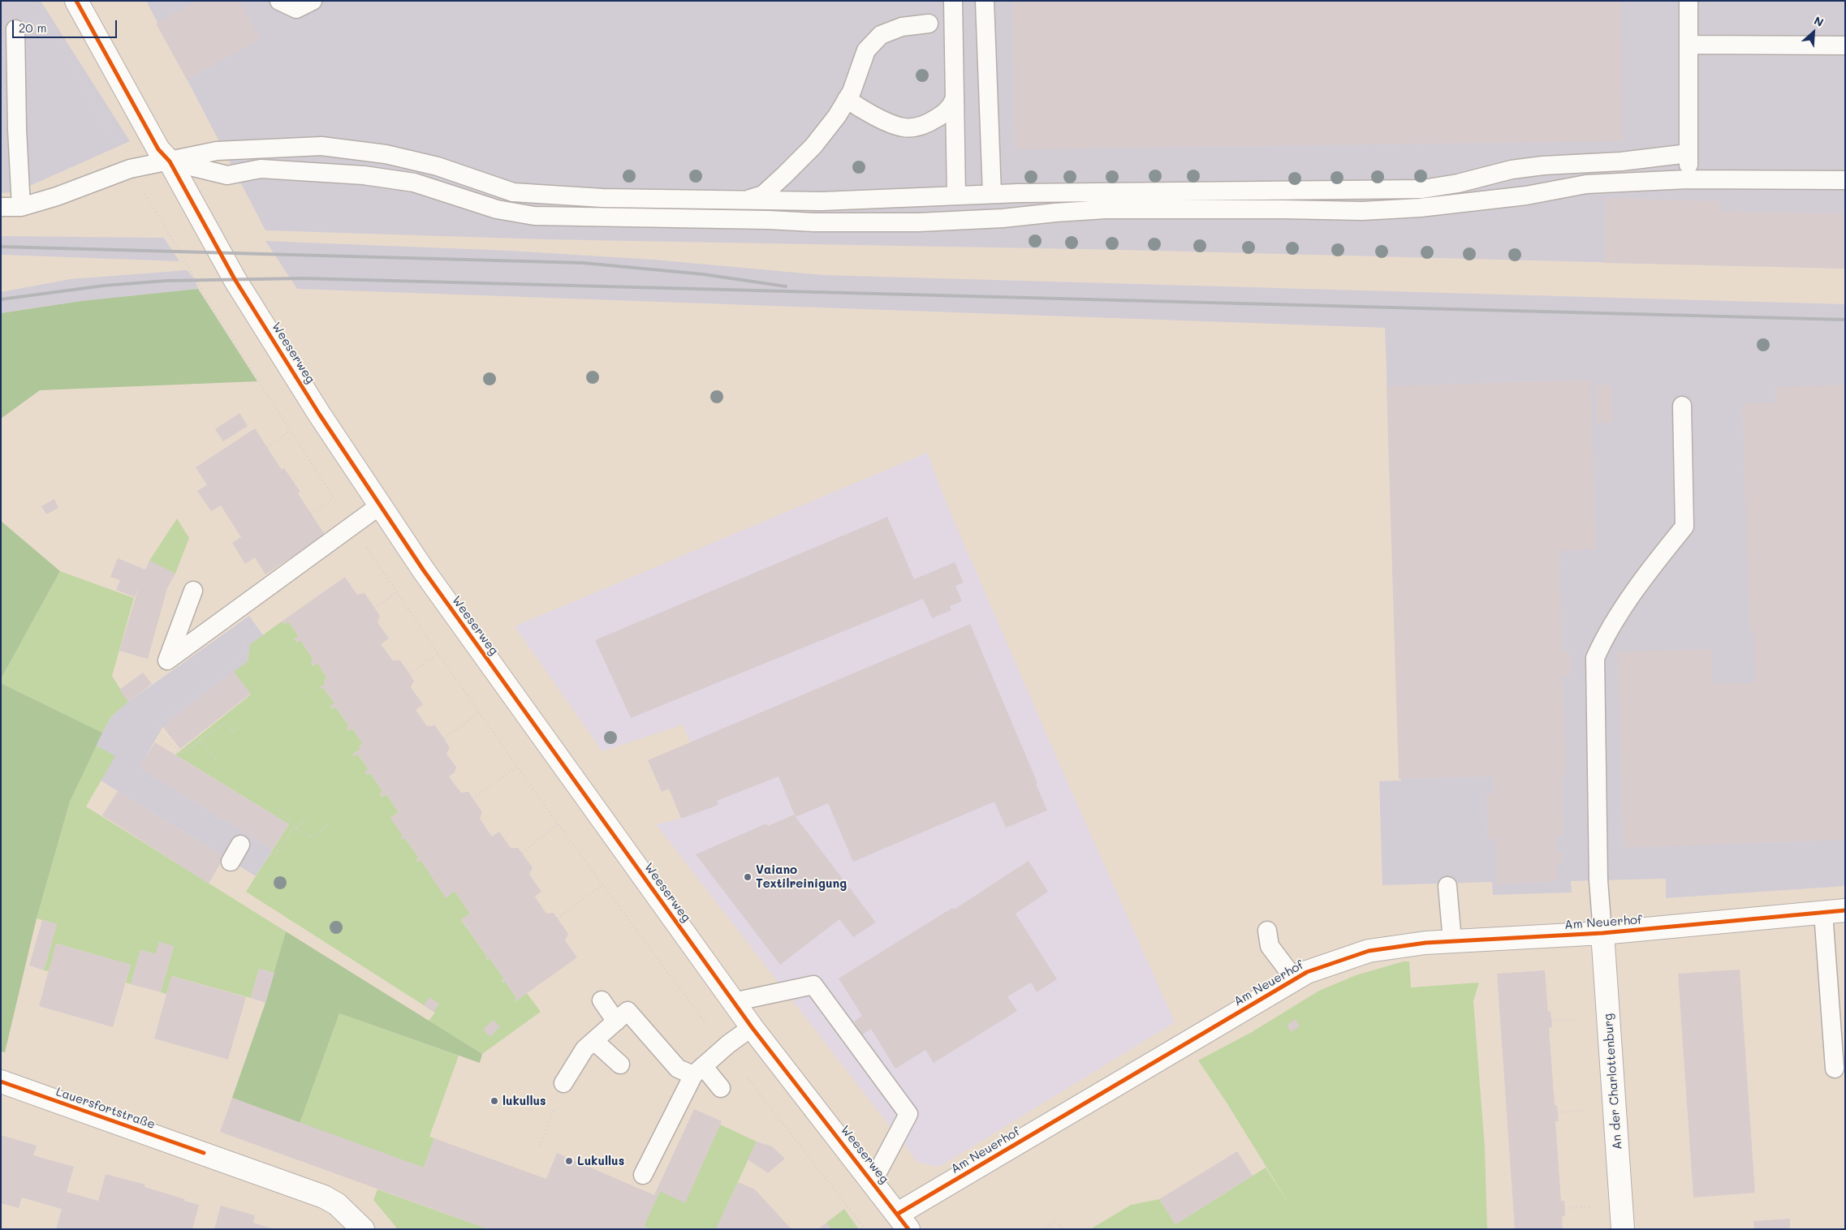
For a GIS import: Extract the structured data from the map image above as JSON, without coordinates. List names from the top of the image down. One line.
{"streets":{"street":["Weeserweg","Am Neuerhof","An der Charlottenburg","Lauersfortstraße"]},"crossings":[["Weeserweg","Am Neuerhof"],["Am Neuerhof","An der Charlottenburg"]],"places":["Vaiano Textilreinigung","lukullus","Lukullus"],"scale_bar":"20 m","north":"top right"}
